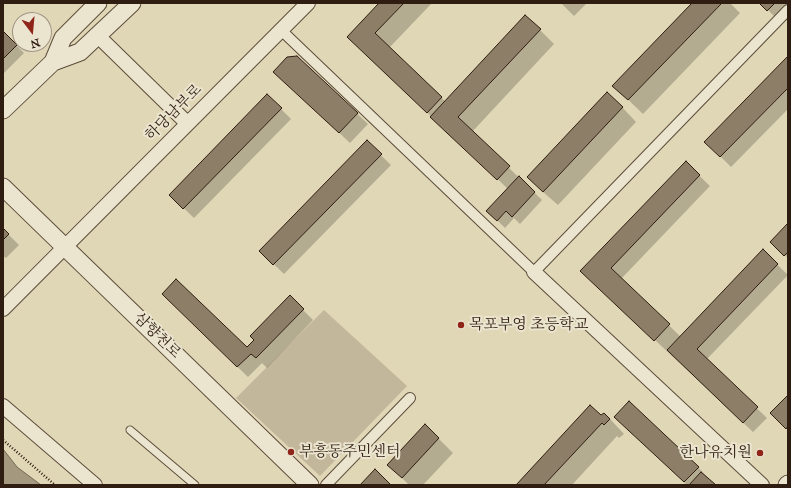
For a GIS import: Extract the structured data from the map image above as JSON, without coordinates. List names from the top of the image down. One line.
{"streets":{"street":["하당남부로","삼향천로"]},"crossings":[["하당남부로","삼향천로"]],"places":["목포부영 초등학교","부흥동주민센터","한나유치원"],"north":"bottom"}
